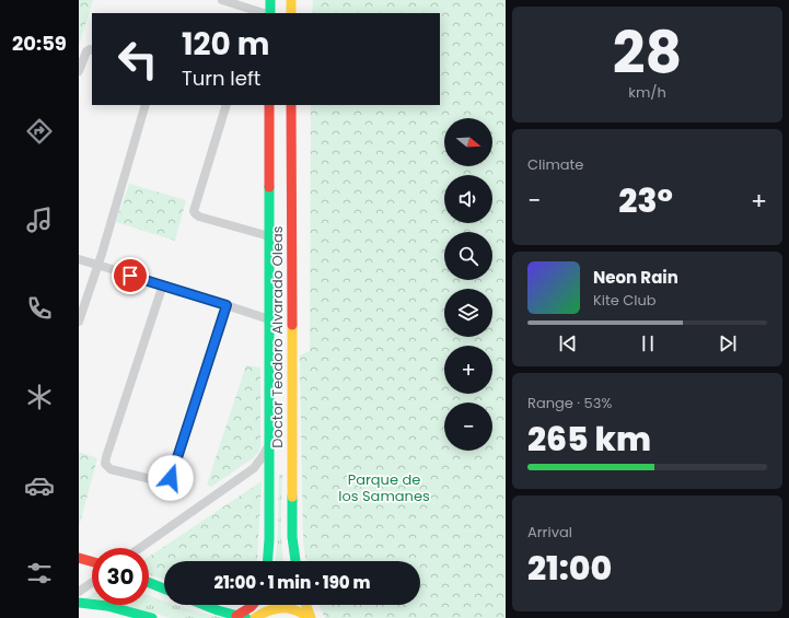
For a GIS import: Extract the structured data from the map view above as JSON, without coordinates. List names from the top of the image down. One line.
{"streets":{"main road":["Doctor Teodoro Alvarado Oleas"]},"parks":["Parque de los Samanes"],"north":"right","page":{"tabs":"20:59","tile":[["28","km/h"],"Climate",["Range · 53%","265 km"],["Arrival","21:00"]],"turn":["120 m","Turn left"],"map_buttons":["+","−"],"heat":["−","23°","+"],"song":["Neon Rain","Kite Club"],"limit":"30","trip":"21:00 · 1 min · 190 m"}}
